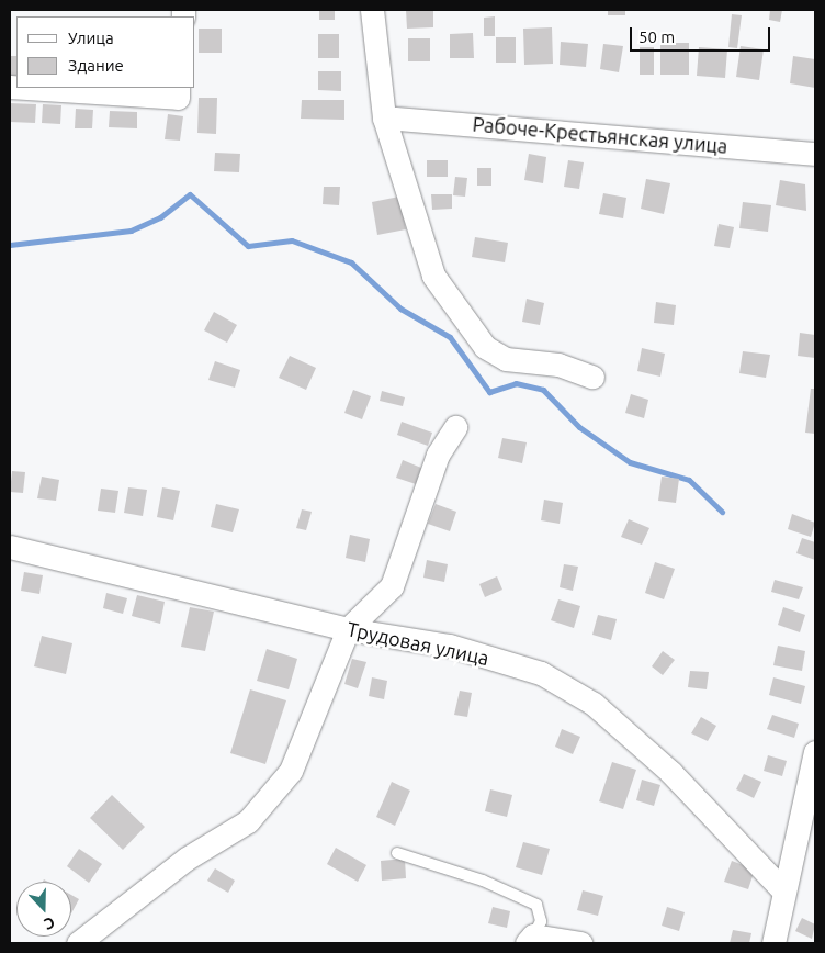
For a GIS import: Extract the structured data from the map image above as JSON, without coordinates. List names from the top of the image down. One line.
{"streets":{"street":["Рабоче-Крестьянская улица","Трудовая улица"]},"legend":["Улица","Здание"],"scale_bar":"50 m","north":"bottom"}
